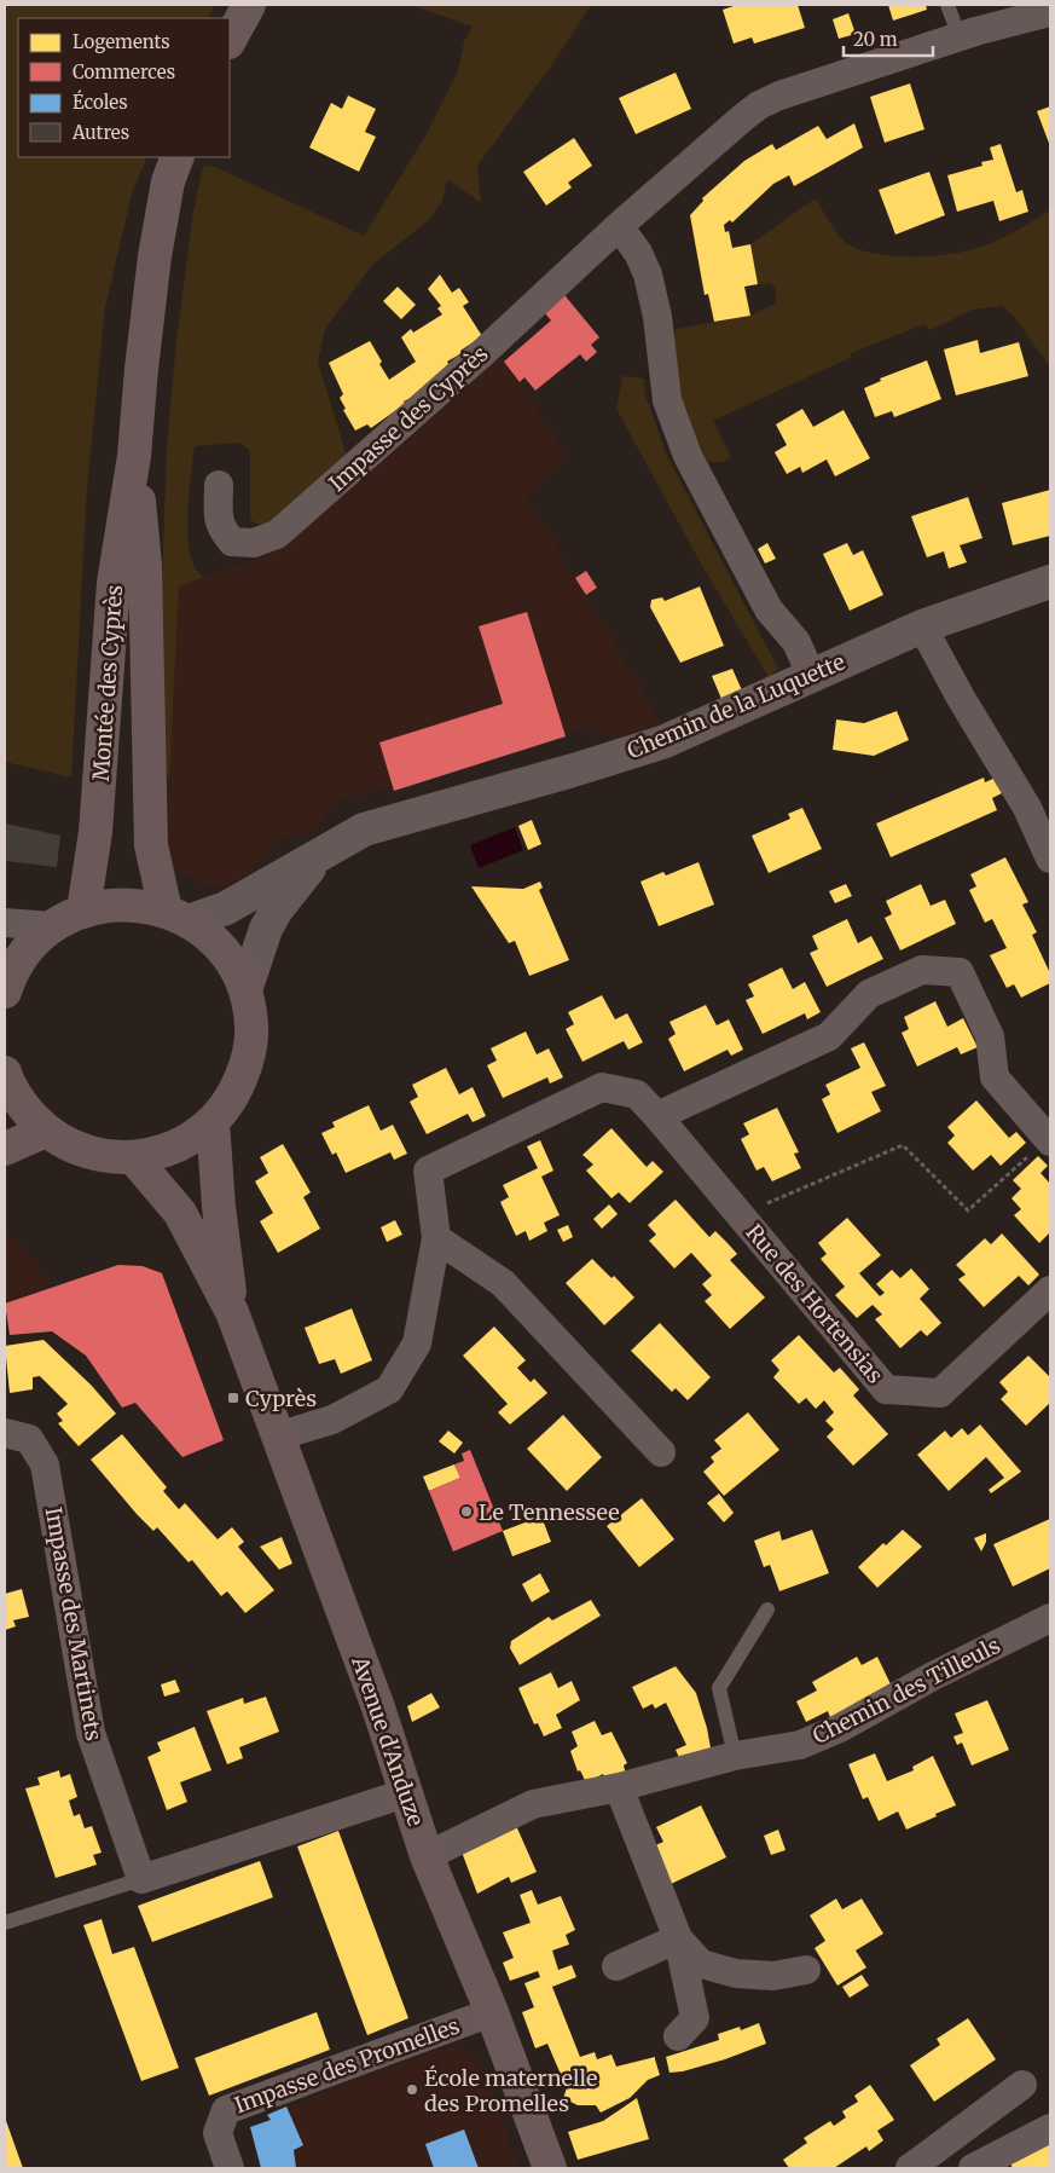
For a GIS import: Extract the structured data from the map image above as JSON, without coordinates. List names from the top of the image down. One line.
{"streets":{"main road":["Montée des Cyprès","Avenue d'Anduze"],"street":["Impasse des Cyprès","Chemin de la Luquette","Rue des Hortensias","Impasse des Martinets","Chemin des Tilleuls","Impasse des Promelles"]},"crossings":[["Montée des Cyprès","Chemin de la Luquette"],["Rue des Hortensias","Avenue d'Anduze"],["Chemin des Tilleuls","Avenue d'Anduze"],["Avenue d'Anduze","Impasse des Promelles"]],"places":{"transit":["Cyprès"],"other":["Le Tennessee","École maternelle des Promelles"]},"legend":["Logements","Commerces","Écoles","Autres"],"scale_bar":"20 m"}
